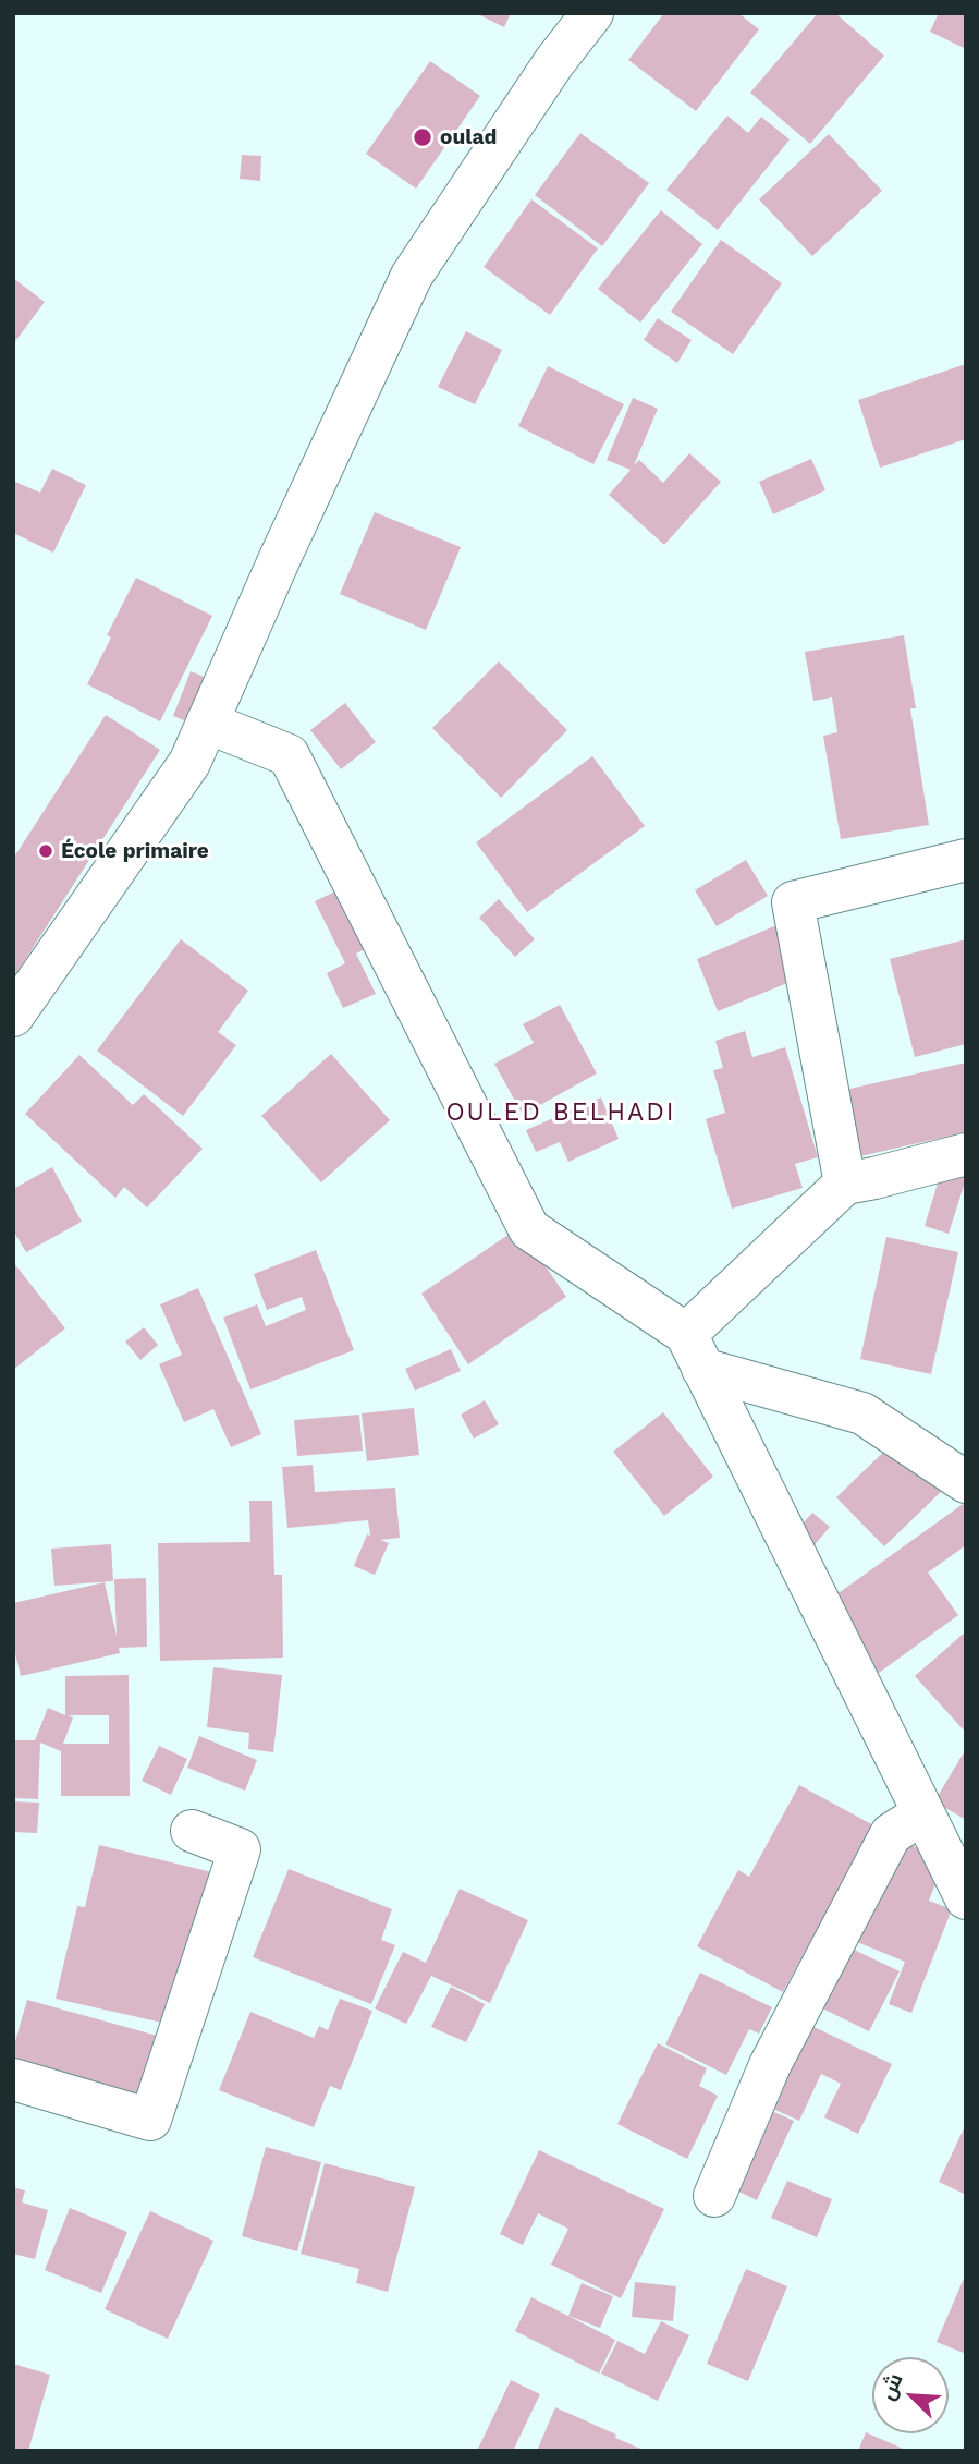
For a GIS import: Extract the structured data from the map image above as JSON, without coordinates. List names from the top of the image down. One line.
{"districts":["OULED BELHADI"],"places":["oulad","École primaire"],"north":"top left"}
